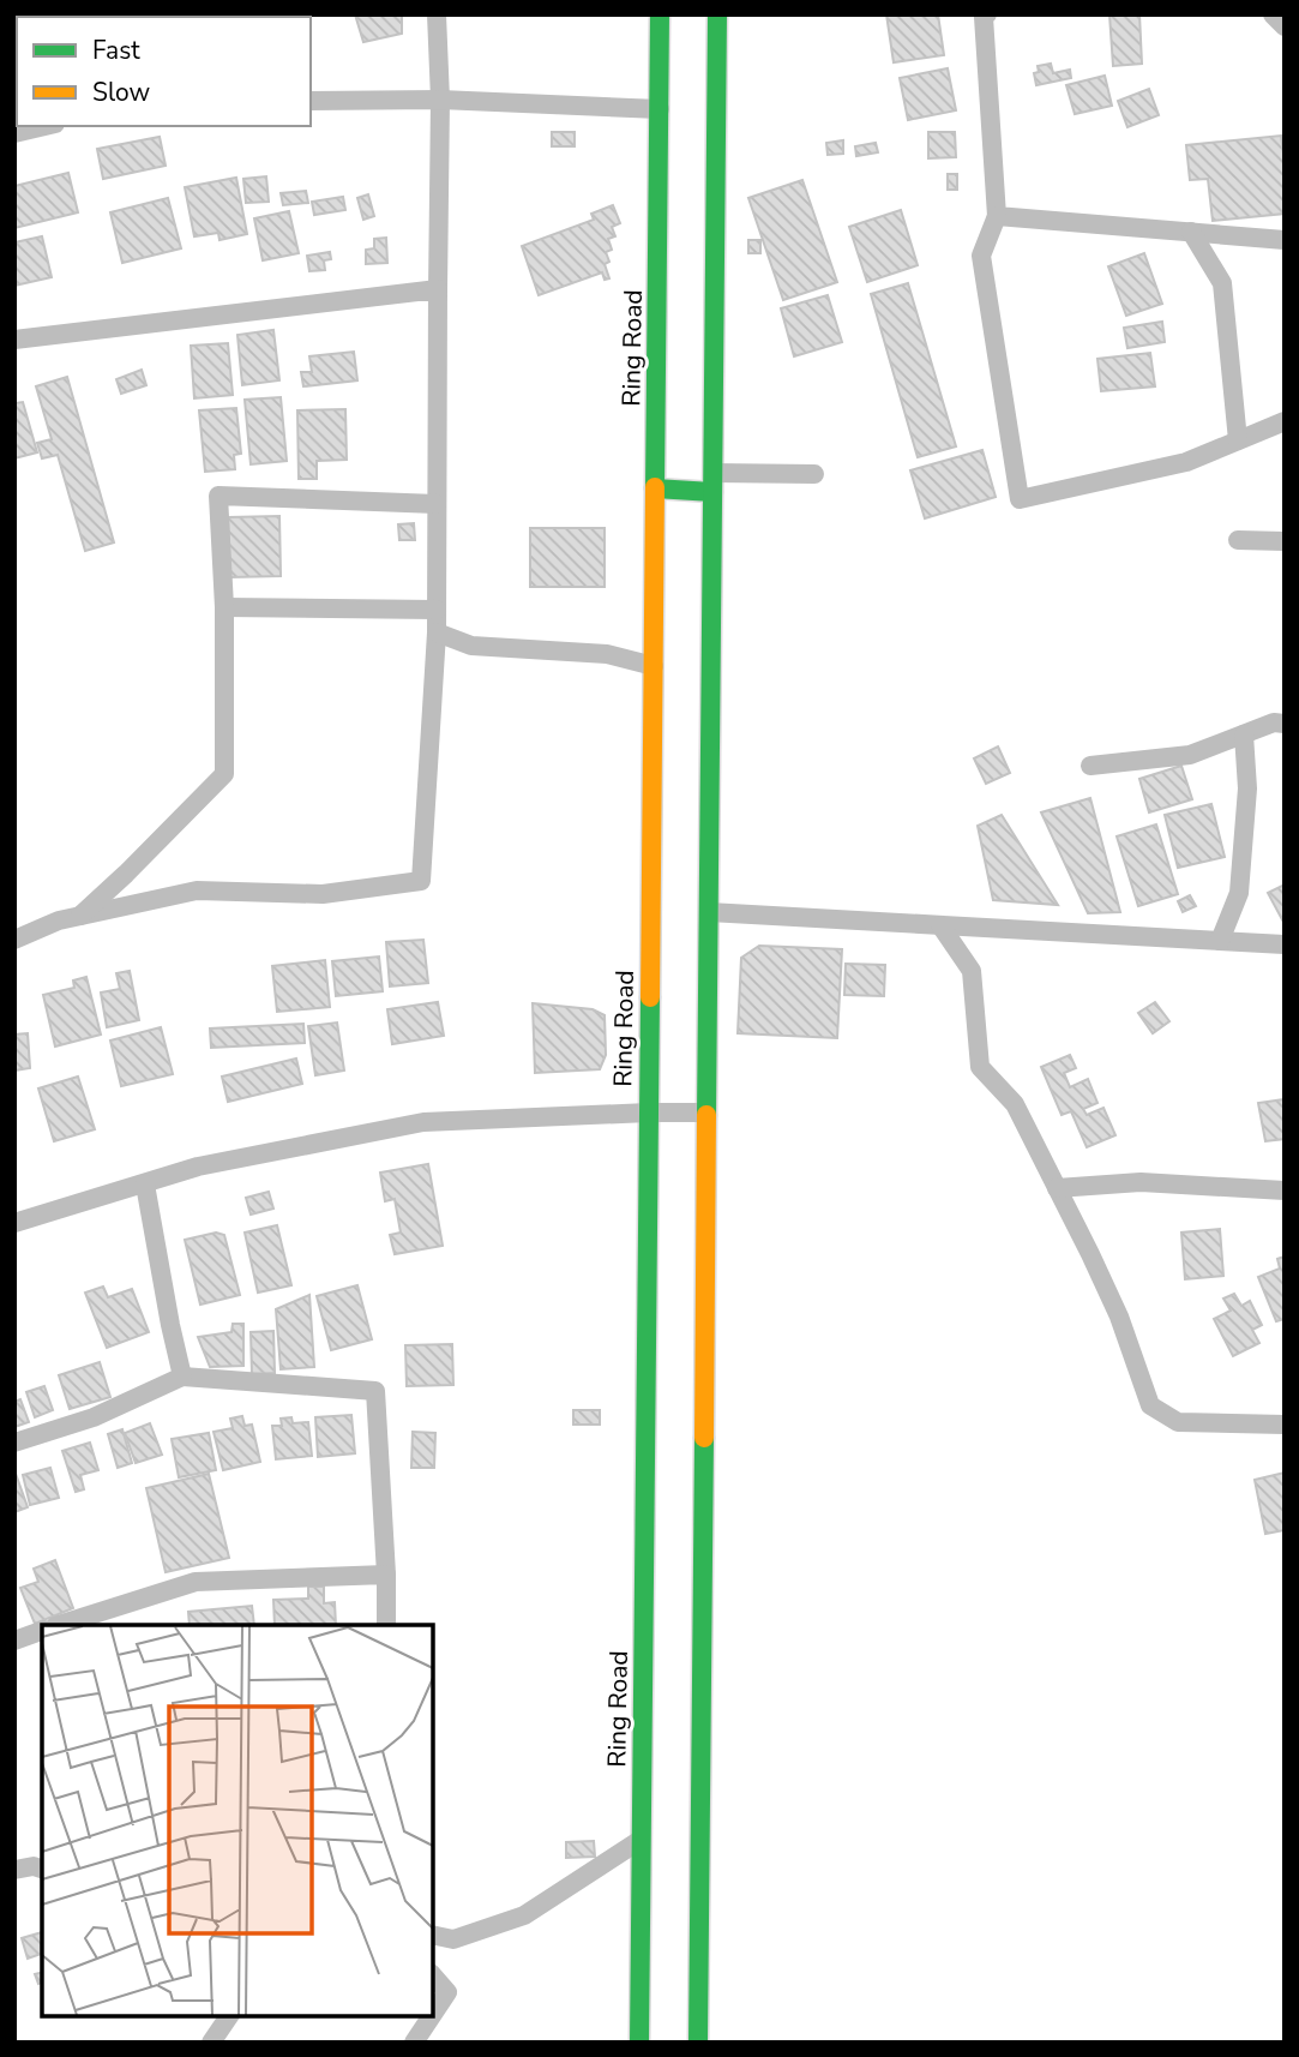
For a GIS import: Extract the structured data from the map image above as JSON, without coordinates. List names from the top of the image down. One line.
{"streets":{"main road":["Ring Road"]},"legend":["Fast","Slow"]}
